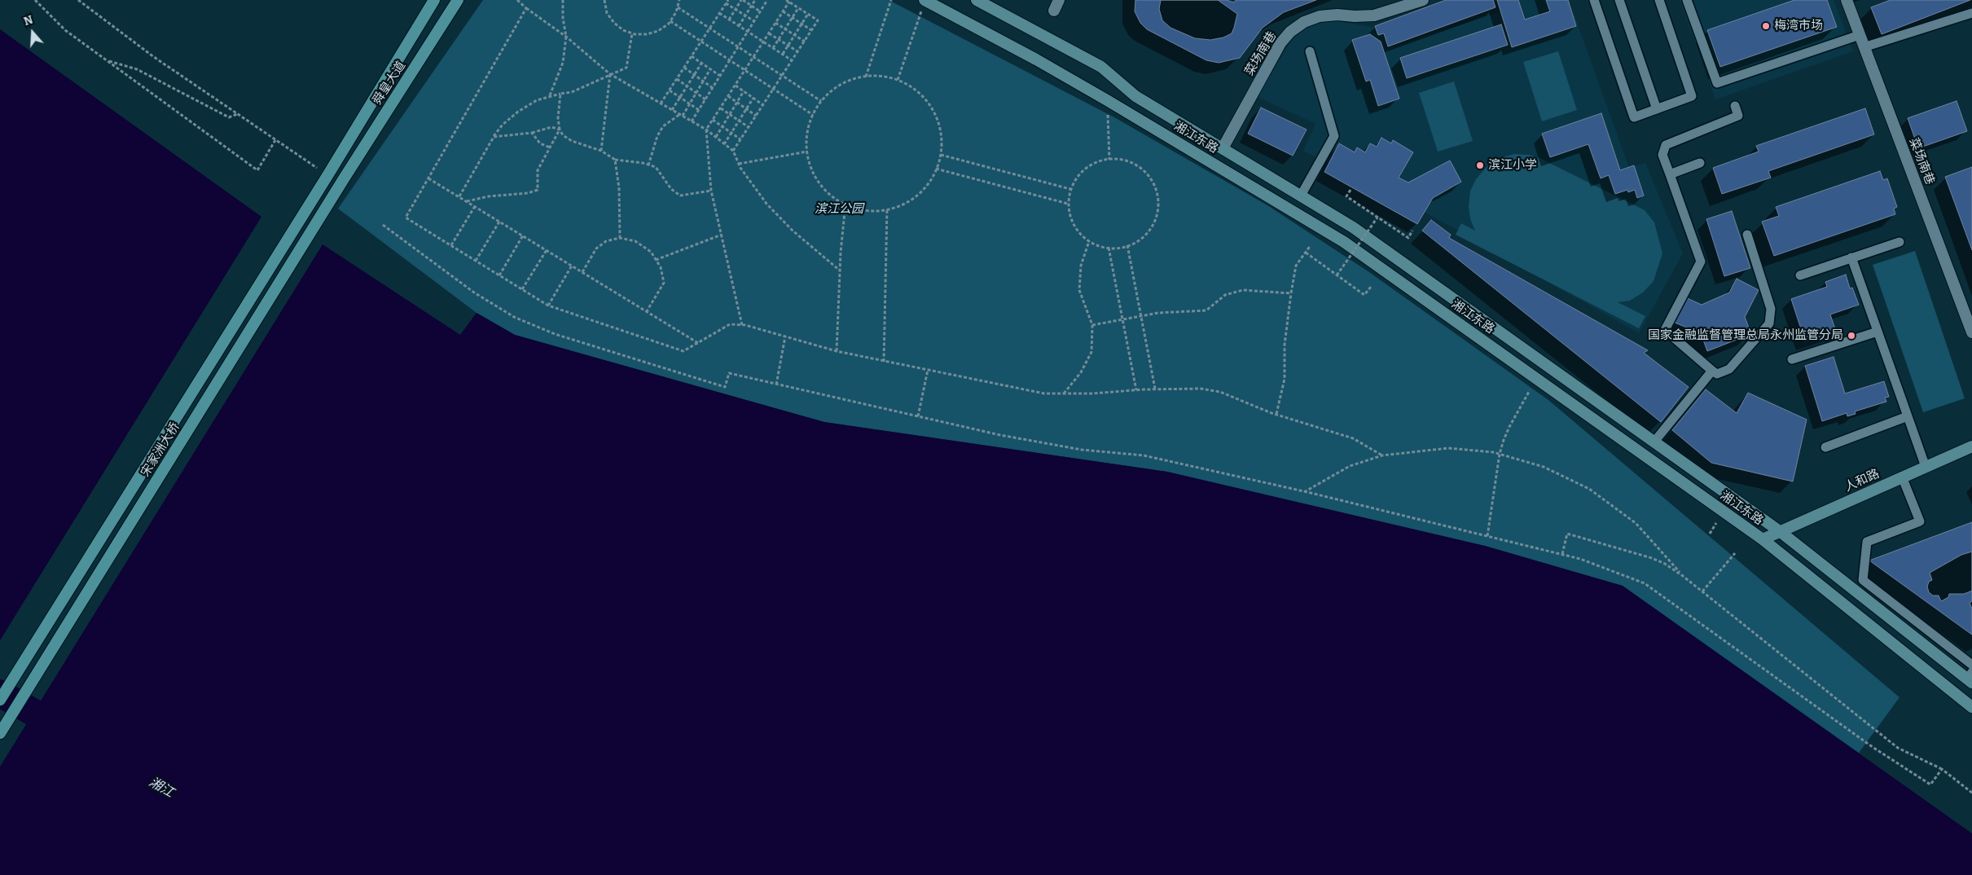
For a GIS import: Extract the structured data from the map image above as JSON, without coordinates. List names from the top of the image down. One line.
{"streets":{"main road":["舜皇大道","湘江东路","宋家洲大桥","人和路"],"street":["菜场南巷"]},"crossings":[["菜场南巷","湘江东路"],["舜皇大道","宋家洲大桥"],["湘江东路","人和路"]],"water":["湘江"],"parks":["滨江公园"],"places":["梅湾市场","滨江小学","国家金融监督管理总局永州监管分局"],"north":"top"}
